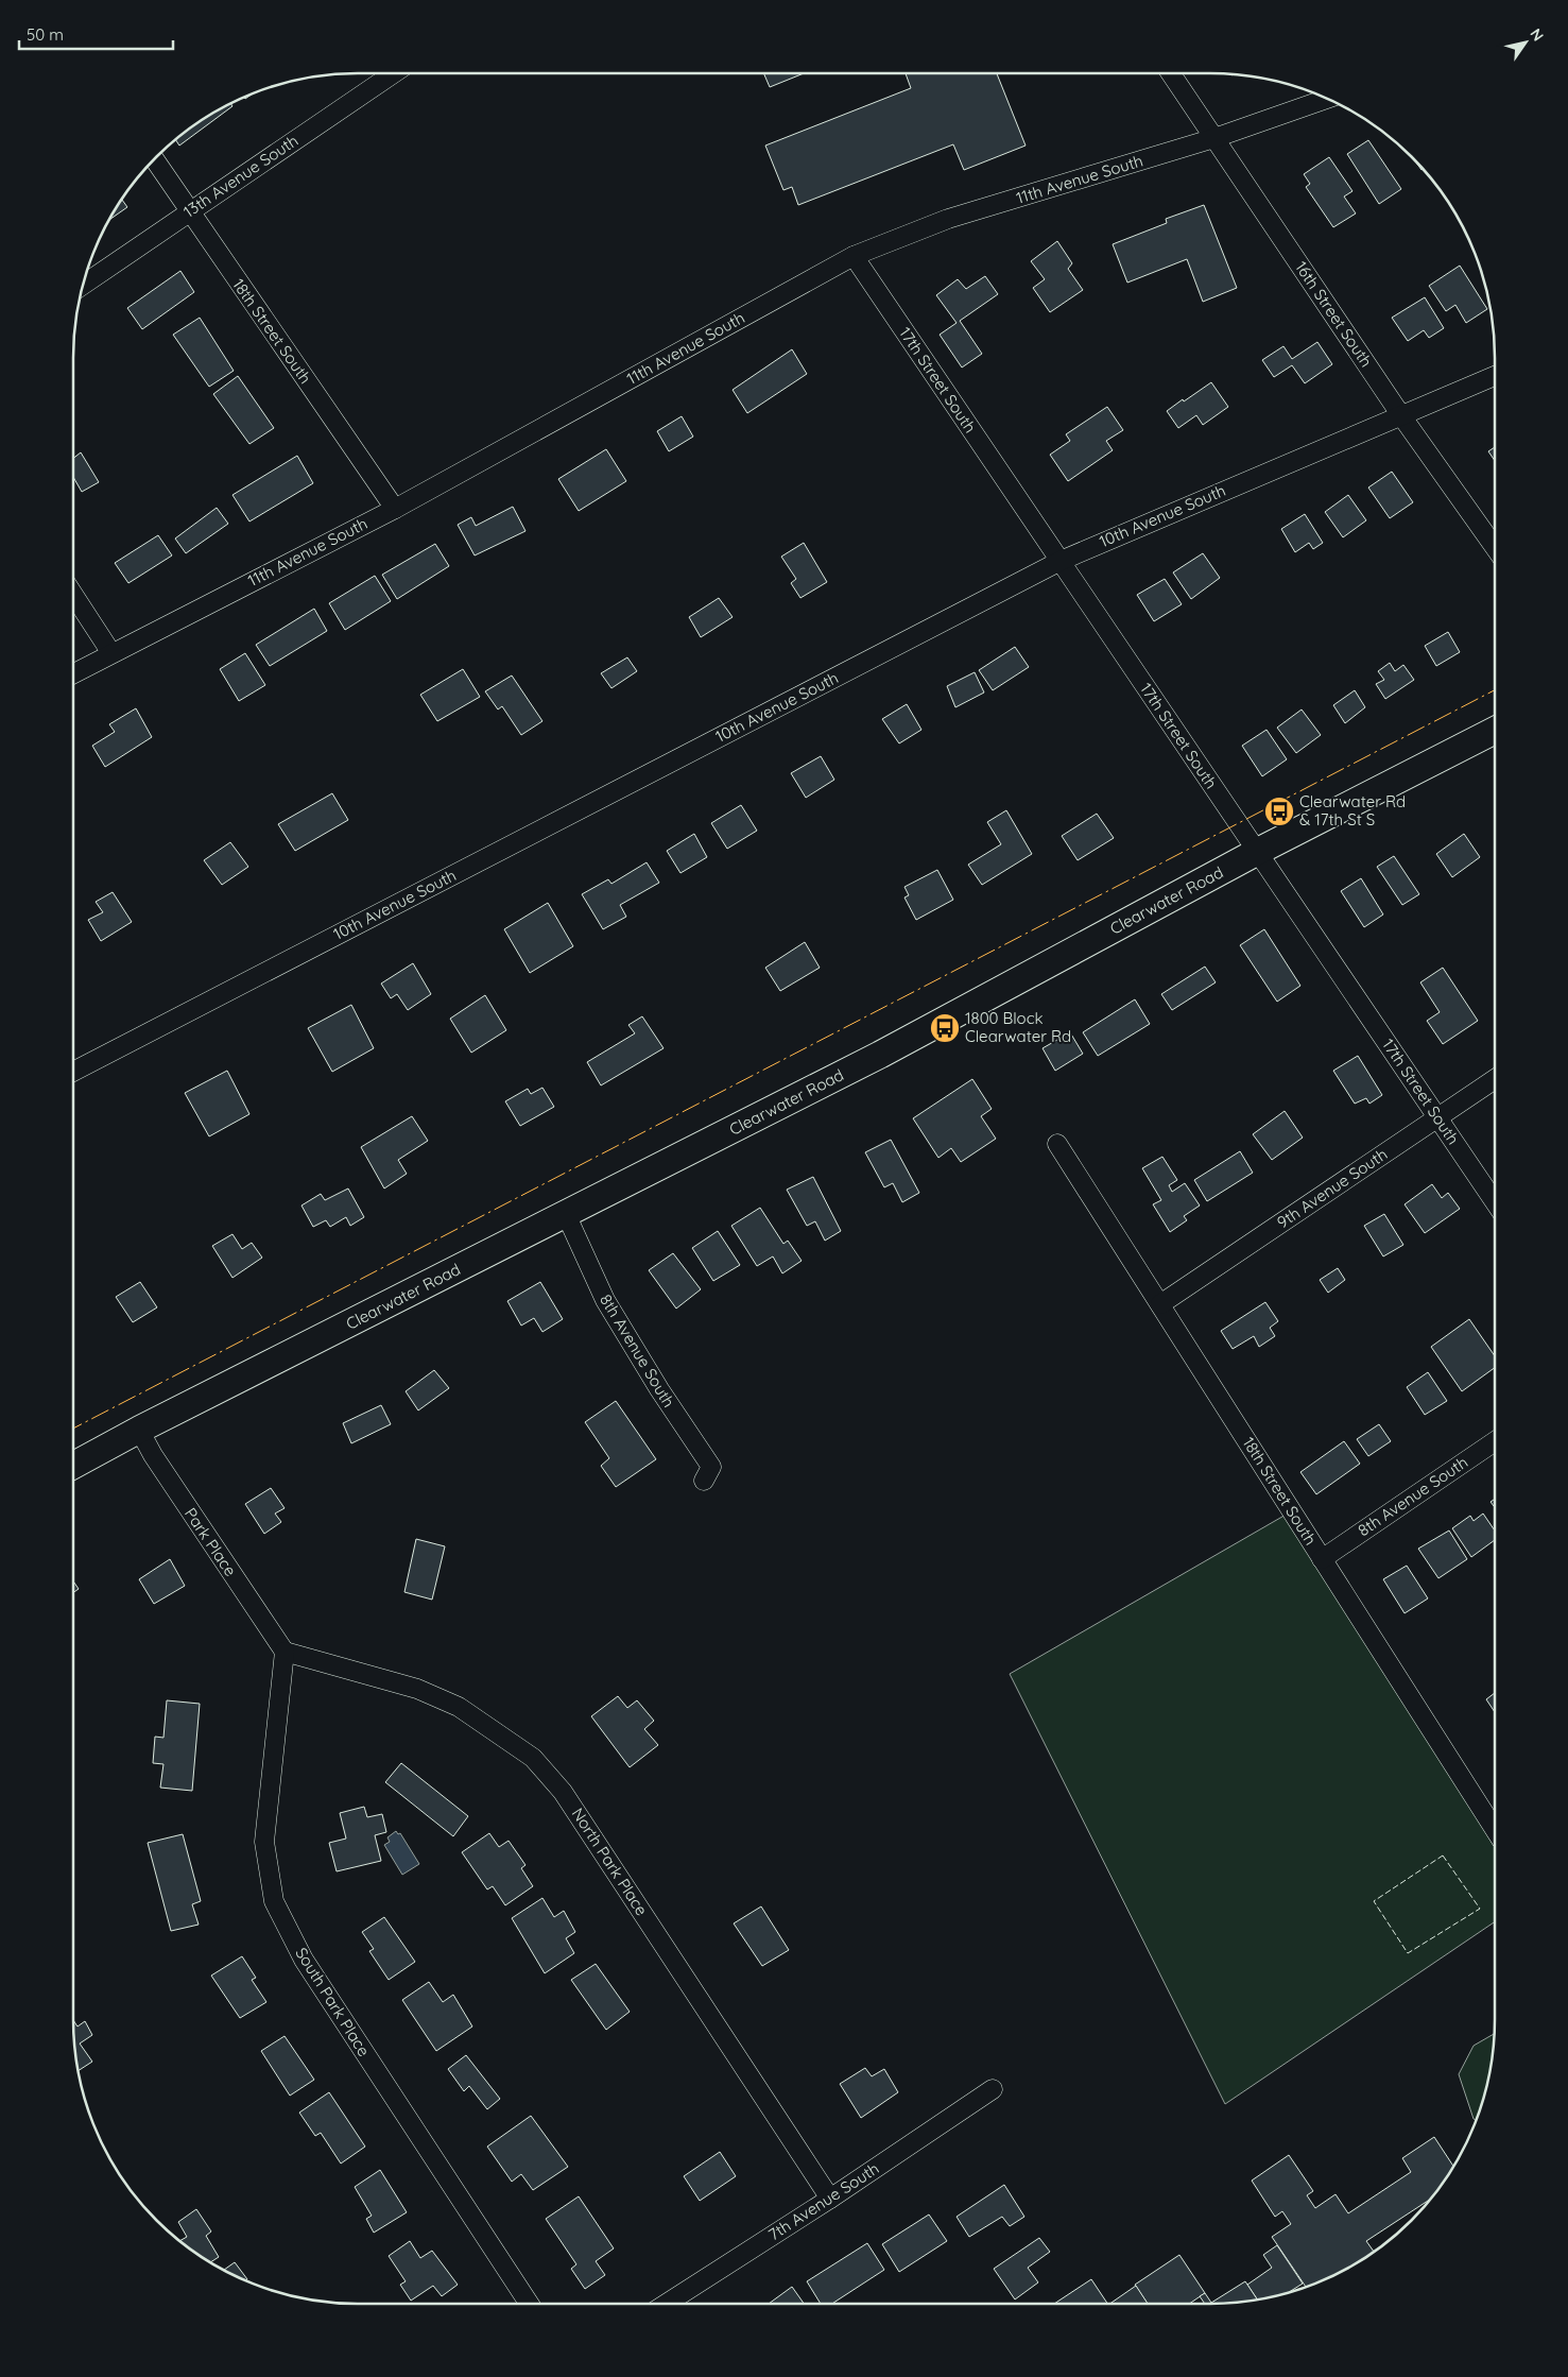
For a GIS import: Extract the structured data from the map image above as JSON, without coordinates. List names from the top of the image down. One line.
{"streets":{"street":["13th Avenue South","11th Avenue South","16th Street South","18th Street South","17th Street South","10th Avenue South","Clearwater Road","9th Avenue South","8th Avenue South","Park Place","North Park Place","South Park Place","7th Avenue South"]},"crossings":[["13th Avenue South","18th Street South"],["11th Avenue South","16th Street South"],["11th Avenue South","18th Street South"],["11th Avenue South","17th Street South"],["16th Street South","10th Avenue South"],["18th Street South","9th Avenue South"],["18th Street South","8th Avenue South"],["17th Street South","10th Avenue South"],["17th Street South","Clearwater Road"],["17th Street South","9th Avenue South"],["Clearwater Road","8th Avenue South"],["Clearwater Road","Park Place"],["Park Place","North Park Place"],["Park Place","South Park Place"],["North Park Place","South Park Place"],["North Park Place","7th Avenue South"]],"places":{"bus stop":["Clearwater Rd & 17th St S","1800 Block Clearwater Rd"]},"scale_bar":"50 m","north":"top right"}
